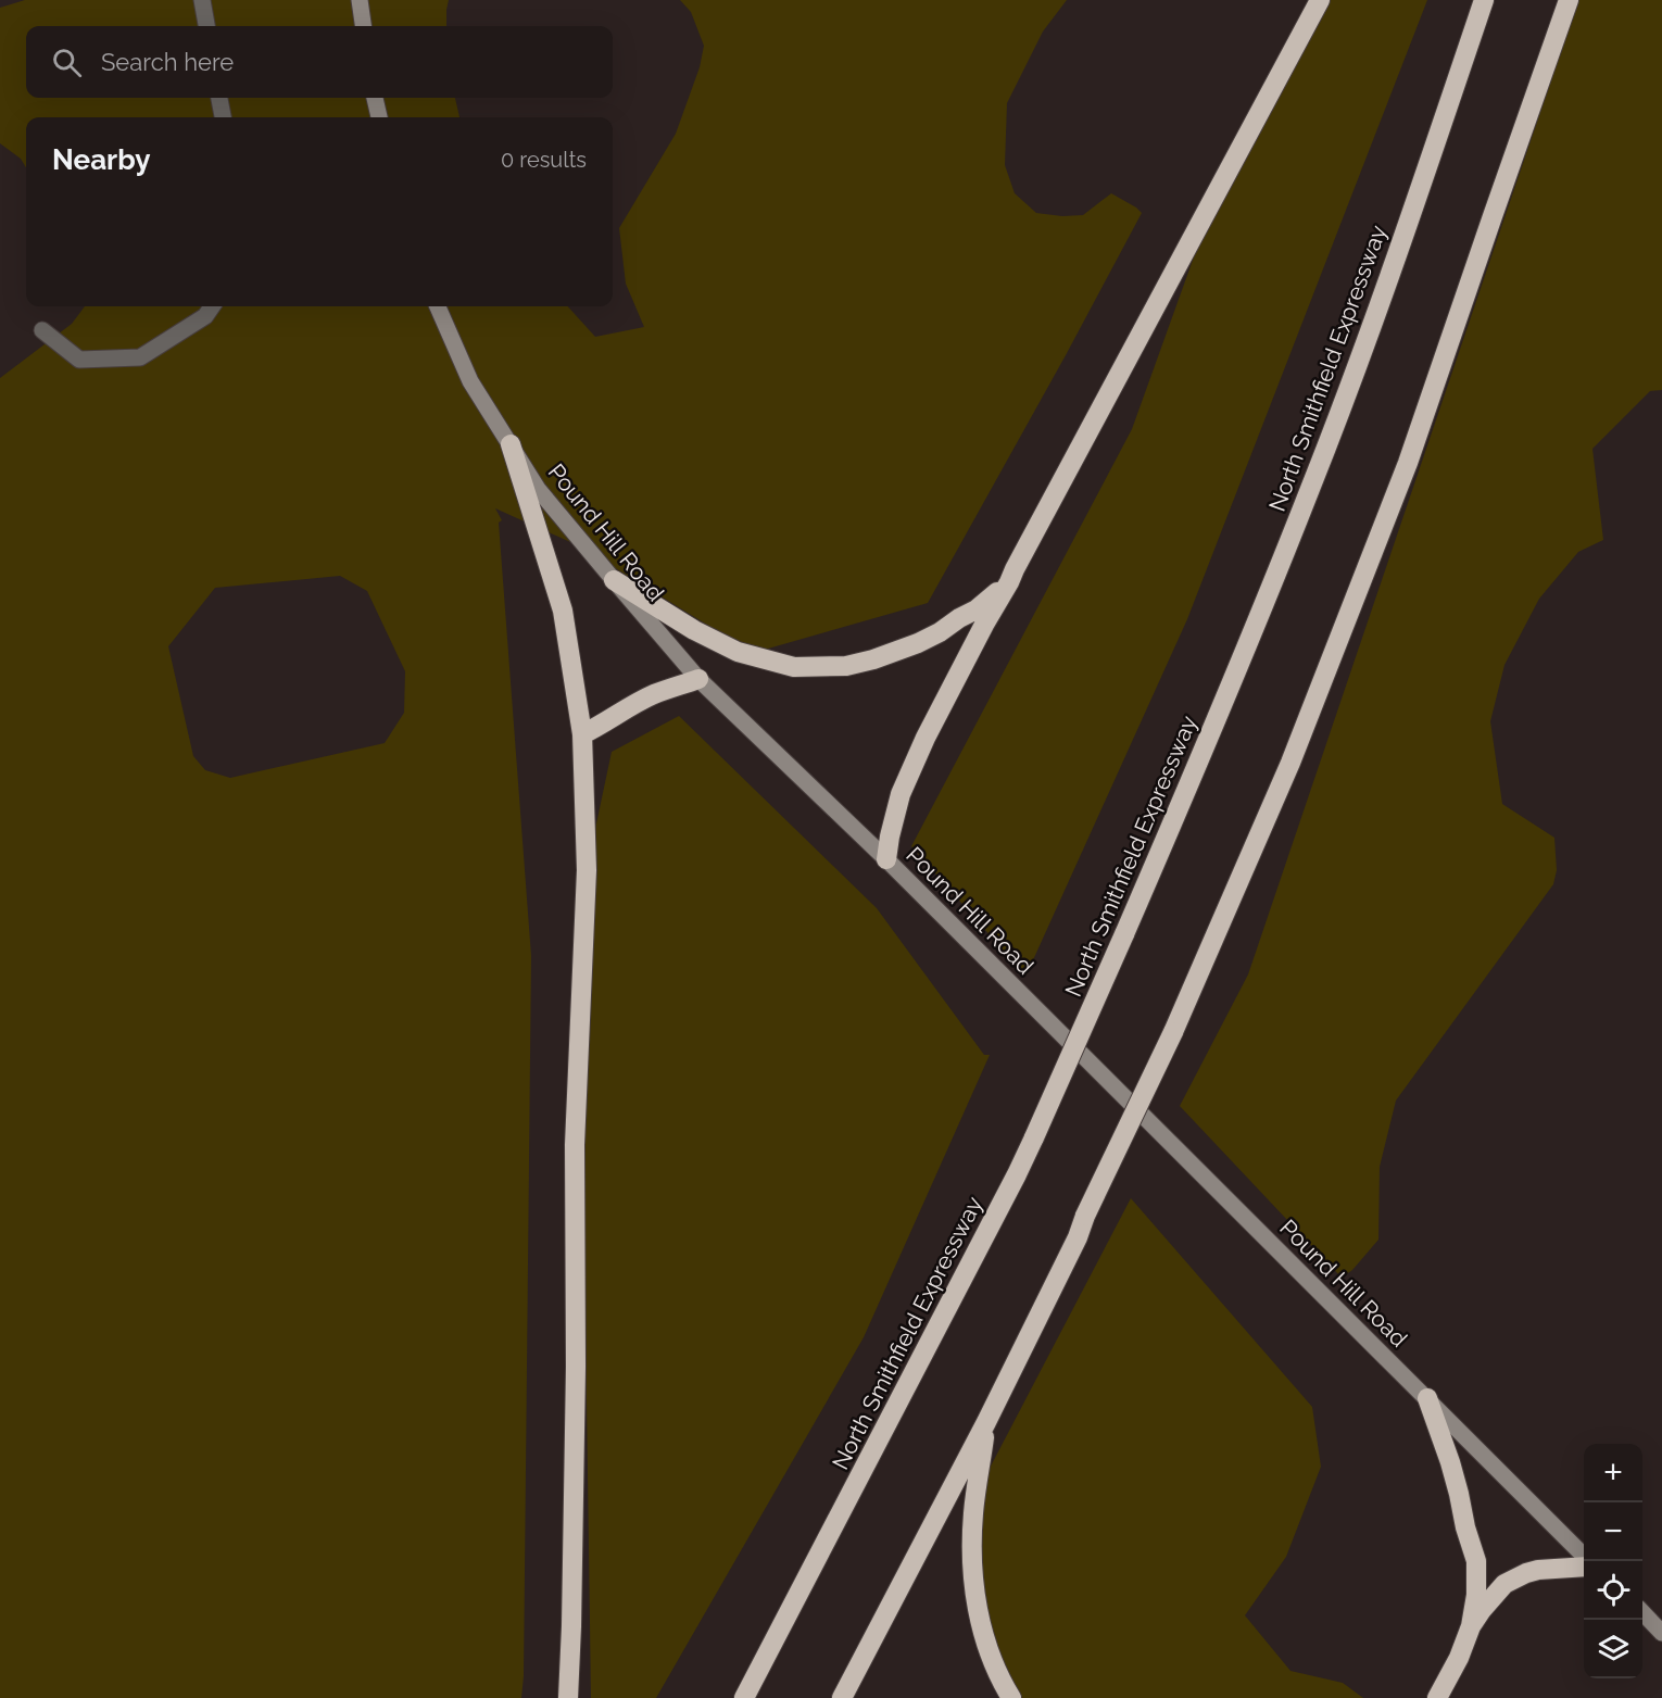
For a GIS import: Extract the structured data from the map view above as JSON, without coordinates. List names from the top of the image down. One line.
{"streets":{"highway":["North Smithfield Expressway"],"street":["Pound Hill Road"]},"page":{"search":"Search here","heading":["Nearby","0 results"],"map_buttons":["+","−"]}}
